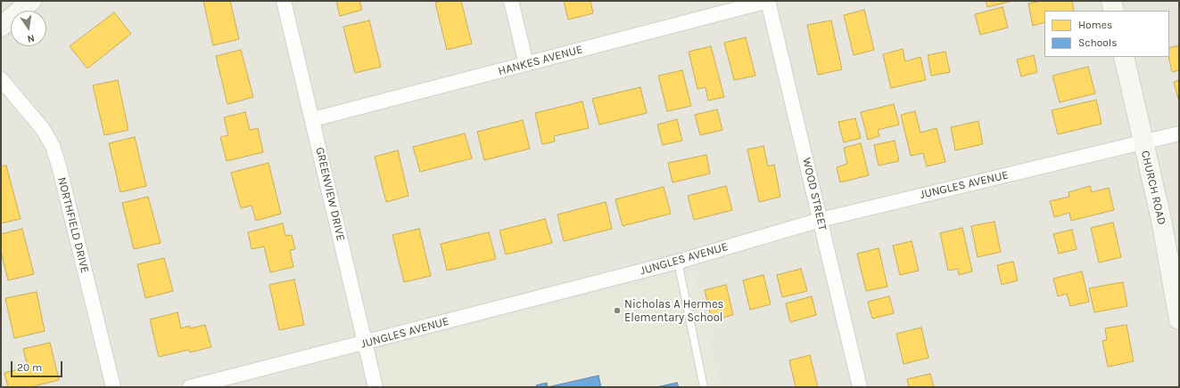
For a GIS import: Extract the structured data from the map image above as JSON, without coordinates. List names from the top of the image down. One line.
{"streets":{"street":["HANKES AVENUE","JUNGLES AVENUE","CHURCH ROAD","GREENVIEW DRIVE","WOOD STREET","NORTHFIELD DRIVE"]},"crossings":[["HANKES AVENUE","GREENVIEW DRIVE"],["HANKES AVENUE","WOOD STREET"],["JUNGLES AVENUE","CHURCH ROAD"],["JUNGLES AVENUE","GREENVIEW DRIVE"],["JUNGLES AVENUE","WOOD STREET"]],"places":["Nicholas A Hermes Elementary School"],"legend":["Homes","Schools"],"scale_bar":"20 m","north":"bottom"}
